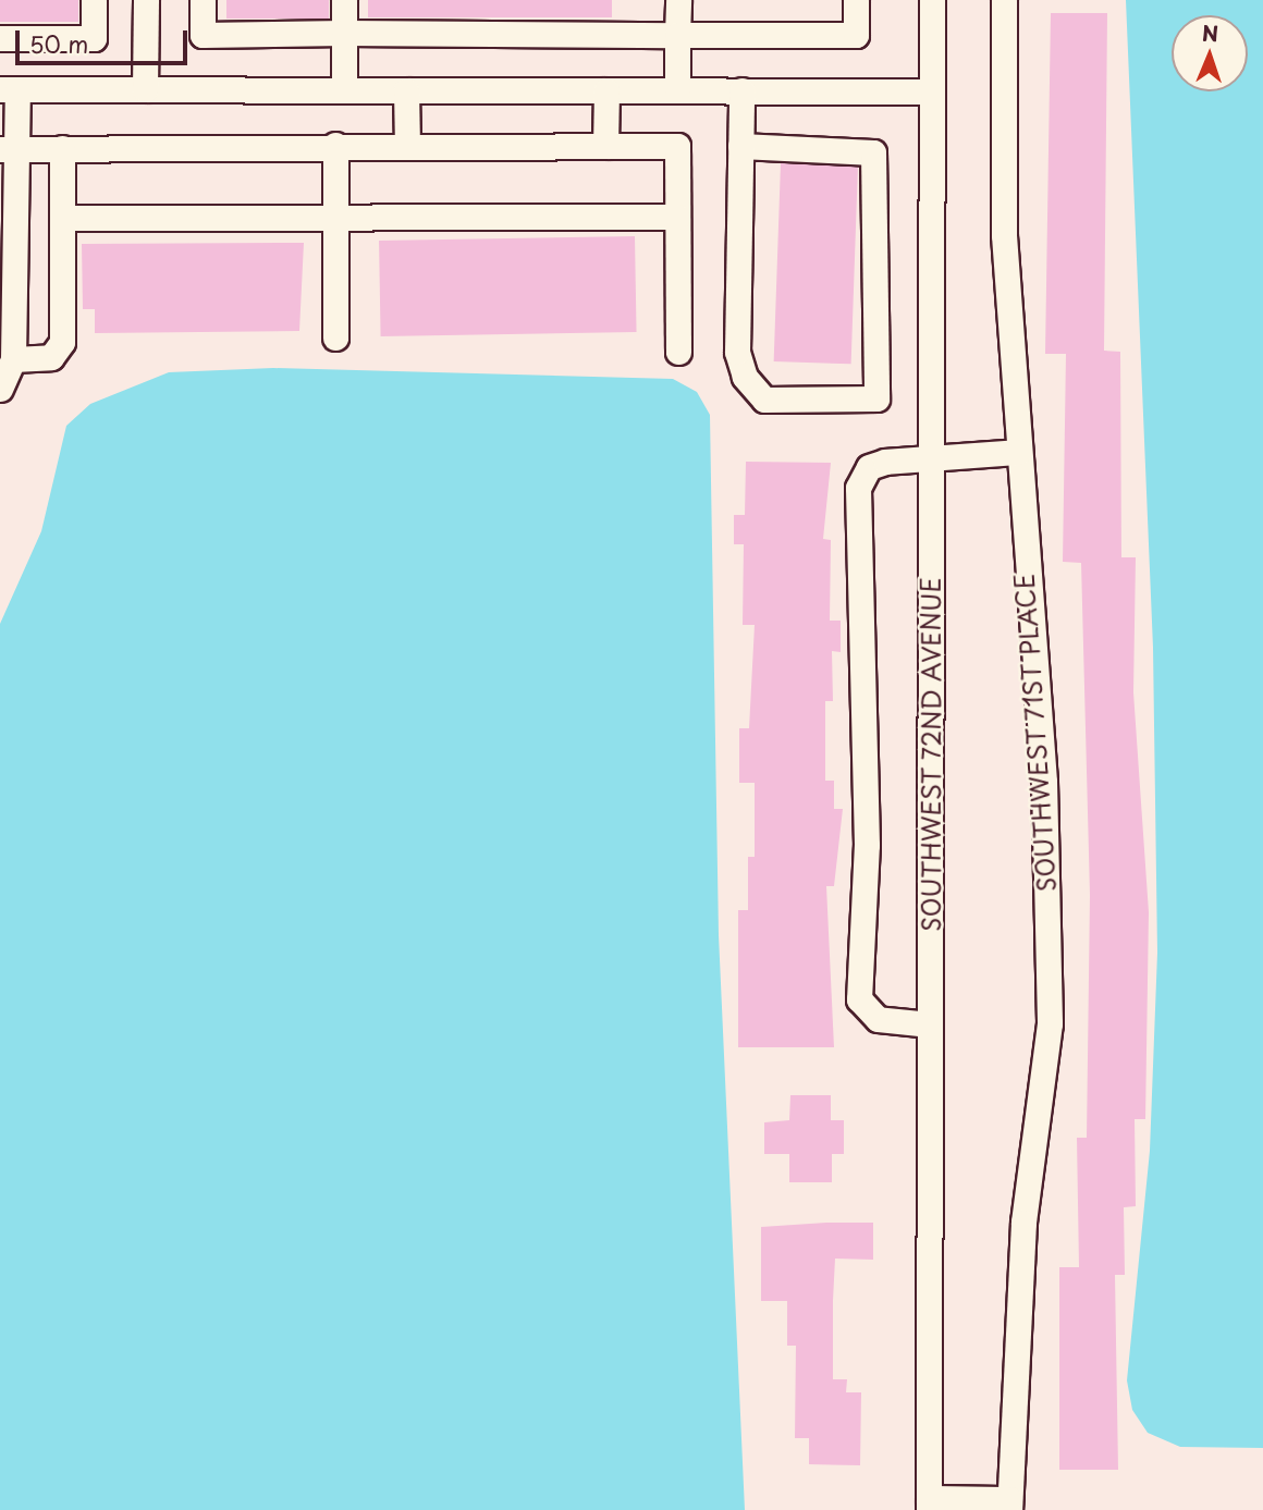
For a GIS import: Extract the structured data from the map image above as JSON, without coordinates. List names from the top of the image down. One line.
{"streets":{"street":["SOUTHWEST 71ST PLACE","SOUTHWEST 72ND AVENUE"]},"scale_bar":"50 m","north":"top"}
